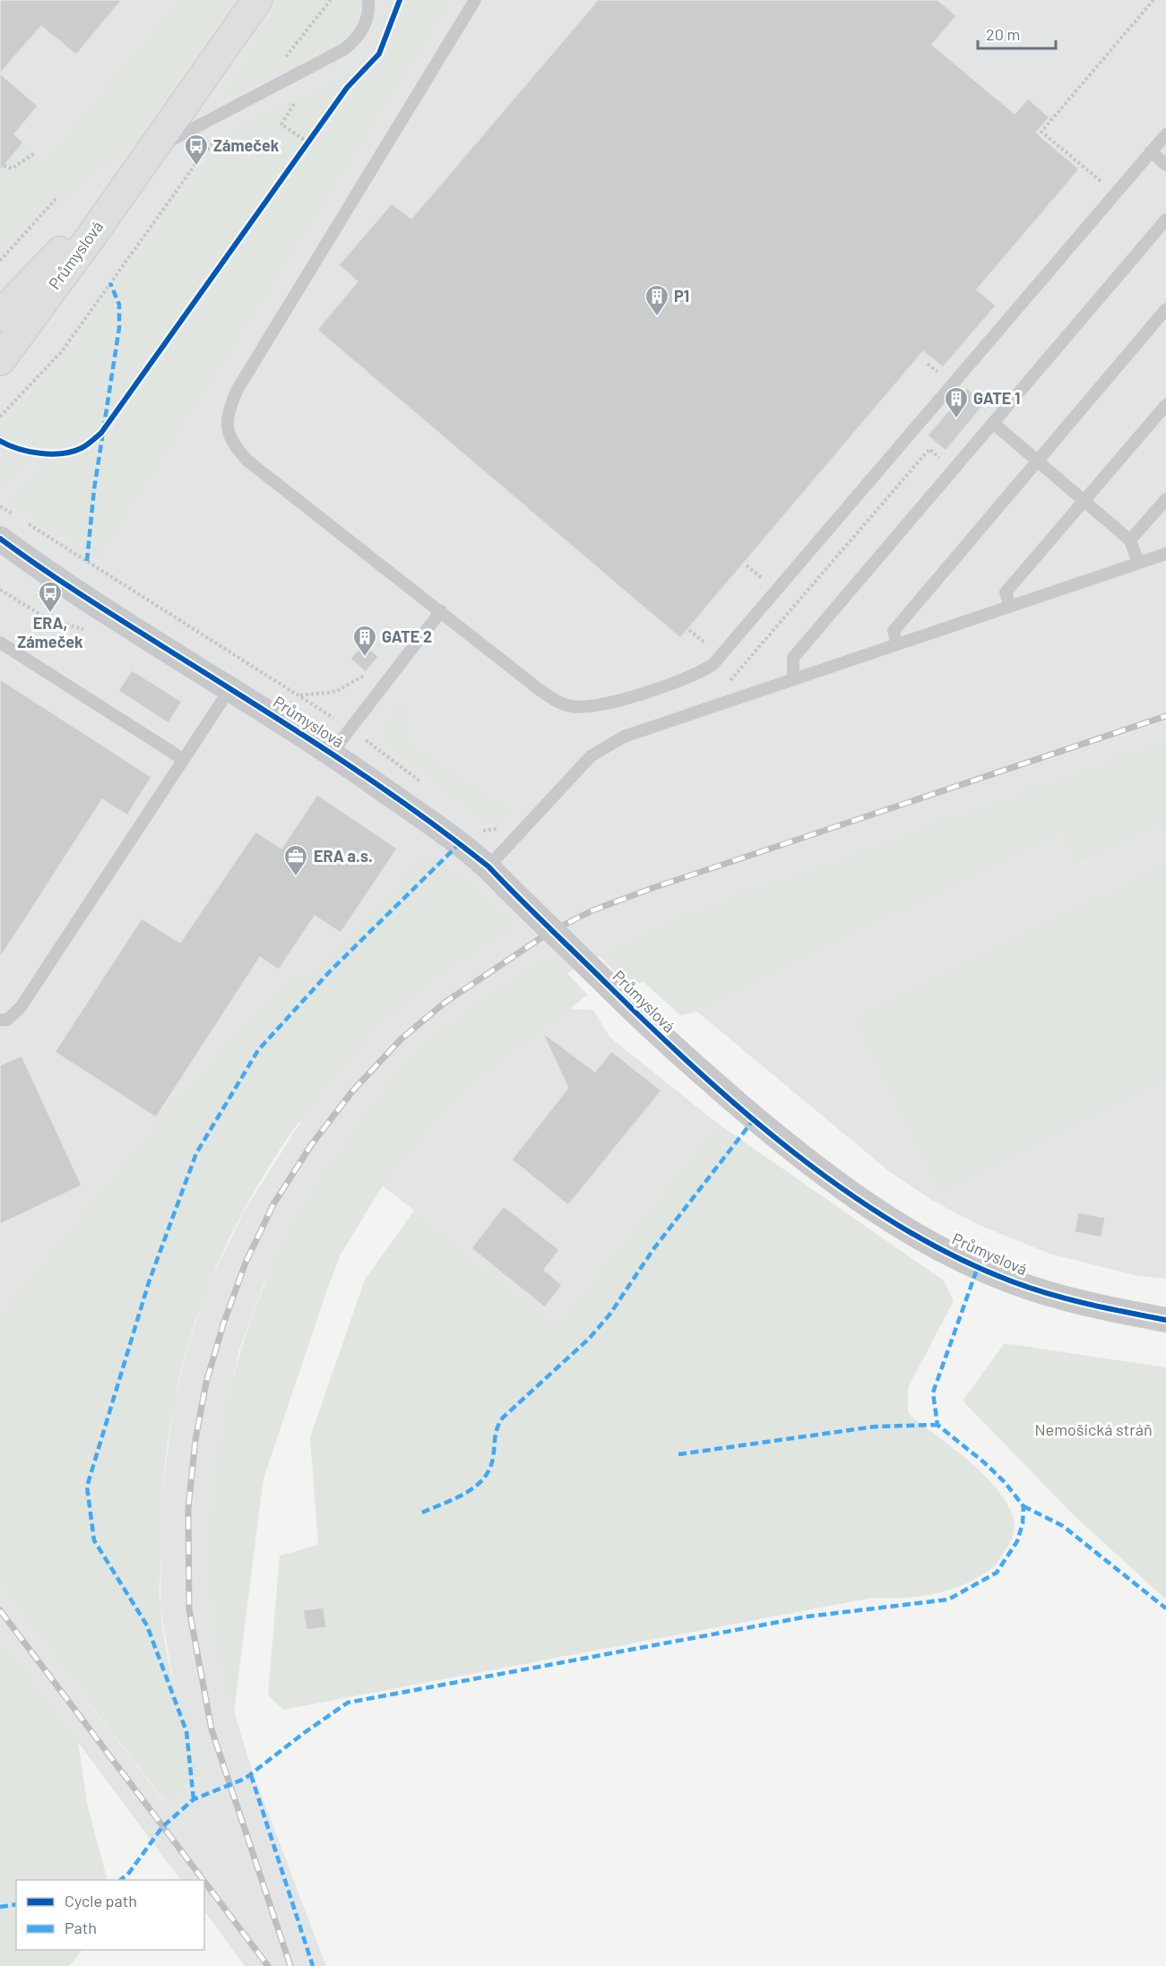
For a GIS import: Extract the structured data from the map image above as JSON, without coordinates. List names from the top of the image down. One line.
{"streets":{"main road":["Průmyslová"]},"parks":["Nemošická stráň"],"places":{"bus stop":["Zámeček","ERA, Zámeček"],"building":["P1","GATE 1","GATE 2"],"office":["ERA a.s."]},"legend":["Cycle path","Path"],"scale_bar":"20 m"}
